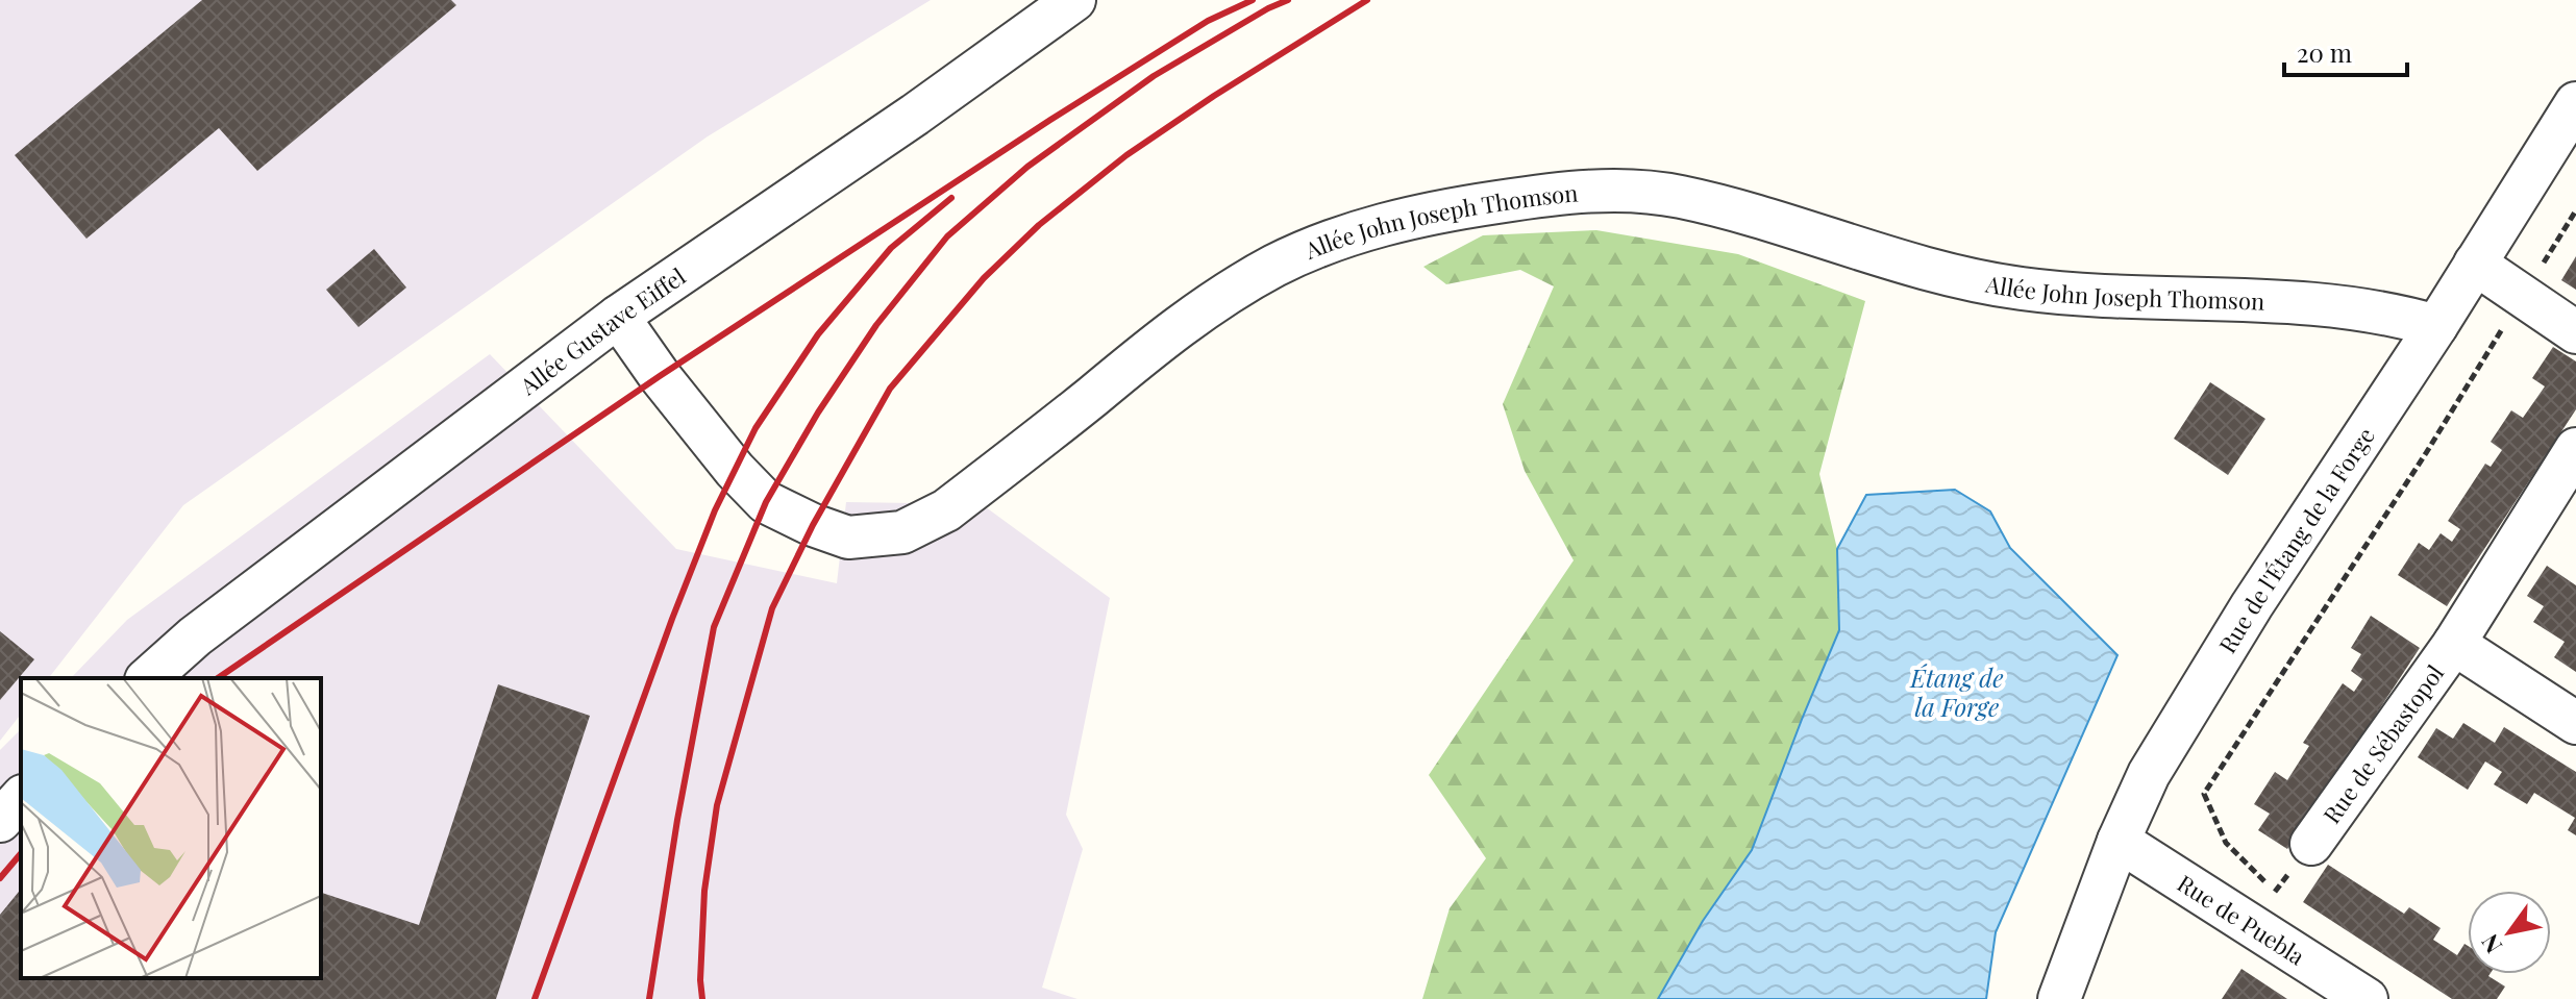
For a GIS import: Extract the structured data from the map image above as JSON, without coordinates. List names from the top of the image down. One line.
{"streets":{"street":["Allée John Joseph Thomson","Allée Gustave Eiffel","Rue de l'Étang de la Forge","Rue de Sébastopol","Rue de Puebla"]},"crossings":[["Allée John Joseph Thomson","Allée Gustave Eiffel"],["Allée John Joseph Thomson","Rue de l'Étang de la Forge"],["Rue de l'Étang de la Forge","Rue de Puebla"]],"water":["Étang de la Forge"],"scale_bar":"20 m","north":"bottom left"}
